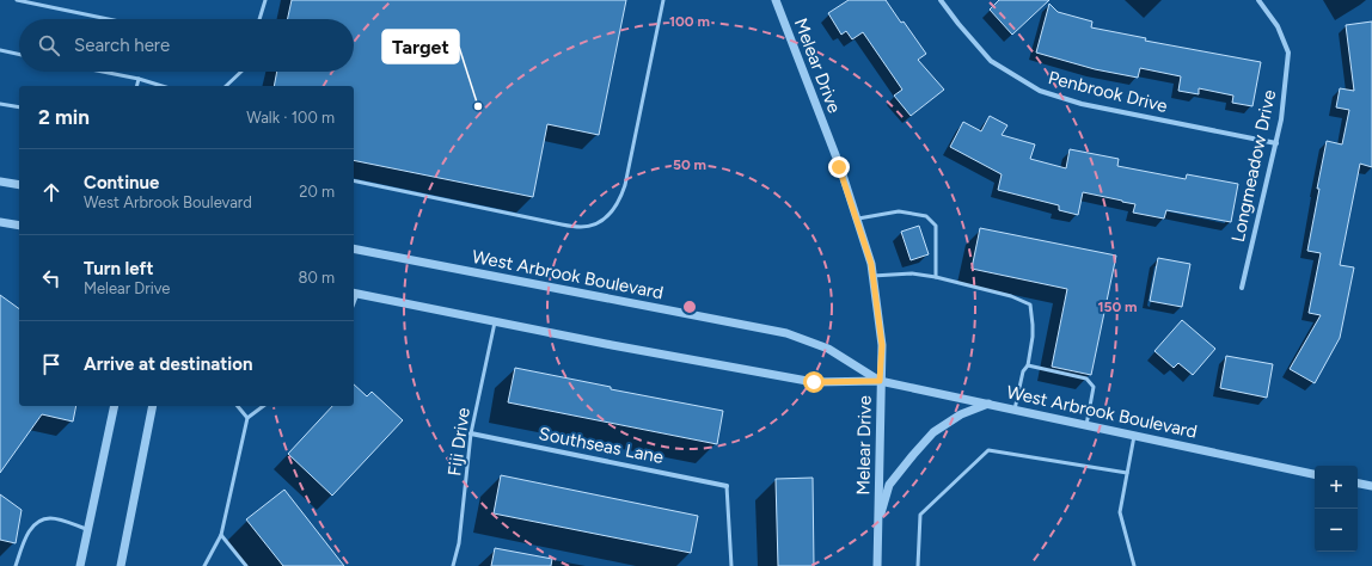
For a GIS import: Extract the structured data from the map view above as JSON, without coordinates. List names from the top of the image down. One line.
{"streets":{"street":["Melear Drive","Penbrook Drive","Longmeadow Drive","West Arbrook Boulevard","Southseas Lane"],"lane":["Fiji Drive"]},"crossings":[["Melear Drive","West Arbrook Boulevard"],["Penbrook Drive","Longmeadow Drive"],["West Arbrook Boulevard","Fiji Drive"],["Fiji Drive","Southseas Lane"]],"places":["Target"],"page":{"search":"Search here","heading":["2 min","Walk · 100 m"],"list":[["Continue","West Arbrook Boulevard","20 m"],["Turn left","Melear Drive","80 m"],"Arrive at destination"],"map_buttons":["+","−"]},"rings":["100 m","50 m","150 m"]}
